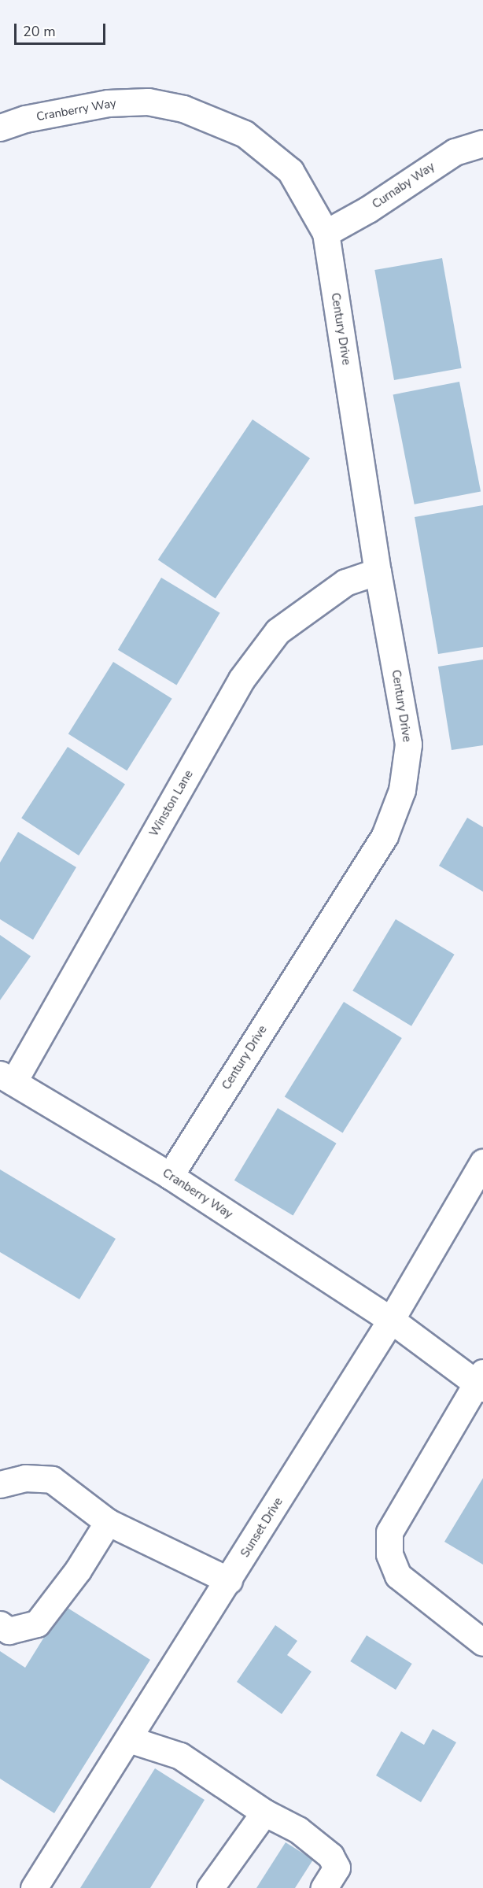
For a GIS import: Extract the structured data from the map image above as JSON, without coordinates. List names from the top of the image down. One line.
{"streets":{"street":["Cranberry Way","Curnaby Way","Century Drive","Winston Lane","Sunset Drive"]},"crossings":[["Cranberry Way","Curnaby Way"],["Cranberry Way","Century Drive"],["Cranberry Way","Winston Lane"],["Cranberry Way","Sunset Drive"],["Curnaby Way","Century Drive"],["Century Drive","Winston Lane"]],"scale_bar":"20 m"}
